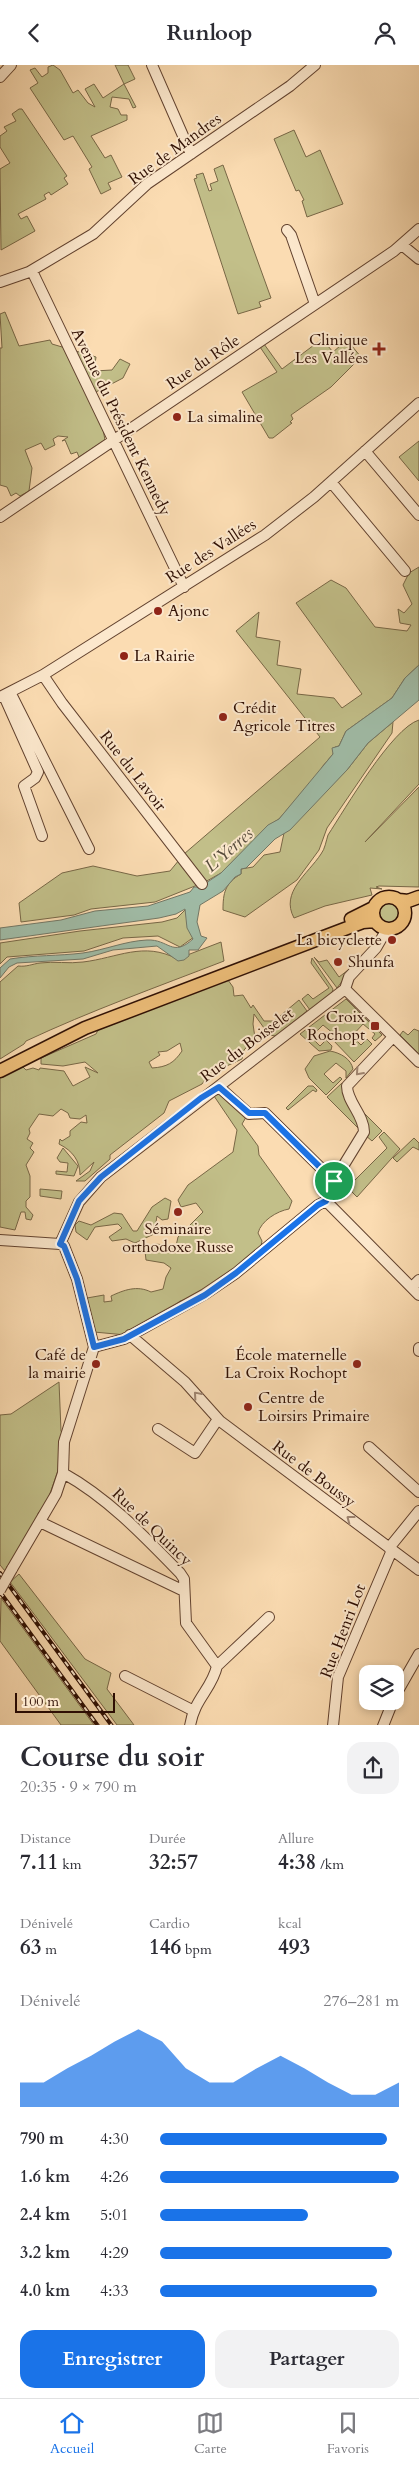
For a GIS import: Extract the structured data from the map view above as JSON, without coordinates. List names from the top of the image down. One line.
{"streets":{"street":["Rue de Mandres","Rue du Rôle","Avenue du Président Kennedy","Rue des Vallées","Rue du Lavoir","Rue du Boisselet","Rue de Boussy","Rue de Quincy","Rue Henri Lot"]},"crossings":[["Rue de Mandres","Avenue du Président Kennedy"],["Rue du Rôle","Avenue du Président Kennedy"],["Avenue du Président Kennedy","Rue des Vallées"],["Rue des Vallées","Rue du Lavoir"],["Rue de Boussy","Rue Henri Lot"]],"one_way":["Rue de Boussy"],"water":["L'Yerres"],"places":{"health":["Clinique Les Vallées"],"other":["La simaline","Ajonc","La Rairie","Crédit Agricole Titres","La bicyclette","Shunfa","Séminaire orthodoxe Russe","Café de la mairie","École maternelle La Croix Rochopt","Centre de Loirsirs Primaire"],"transit":["Croix Rochopt"]},"scale_bar":"100 m","page":{"header":"Runloop","scale":"100 m","heading":["Course du soir","20:35 · 9 × 790 m"],"stats":[["Distance","7.11 km"],["Durée","32:57"],["Allure","4:38 /km"],["Dénivelé","63 m"],["Cardio","146 bpm"],["kcal","493"]],"chart":["Dénivelé","276–281 m"],"list":[{"name":"790 m","note":"4:30"},{"name":"1.6 km","note":"4:26"},{"name":"2.4 km","note":"5:01"},{"name":"3.2 km","note":"4:29"},{"name":"4.0 km","note":"4:33"}],"buttons":["Enregistrer","Partager"],"tabs":["Accueil","Carte","Favoris"]}}
